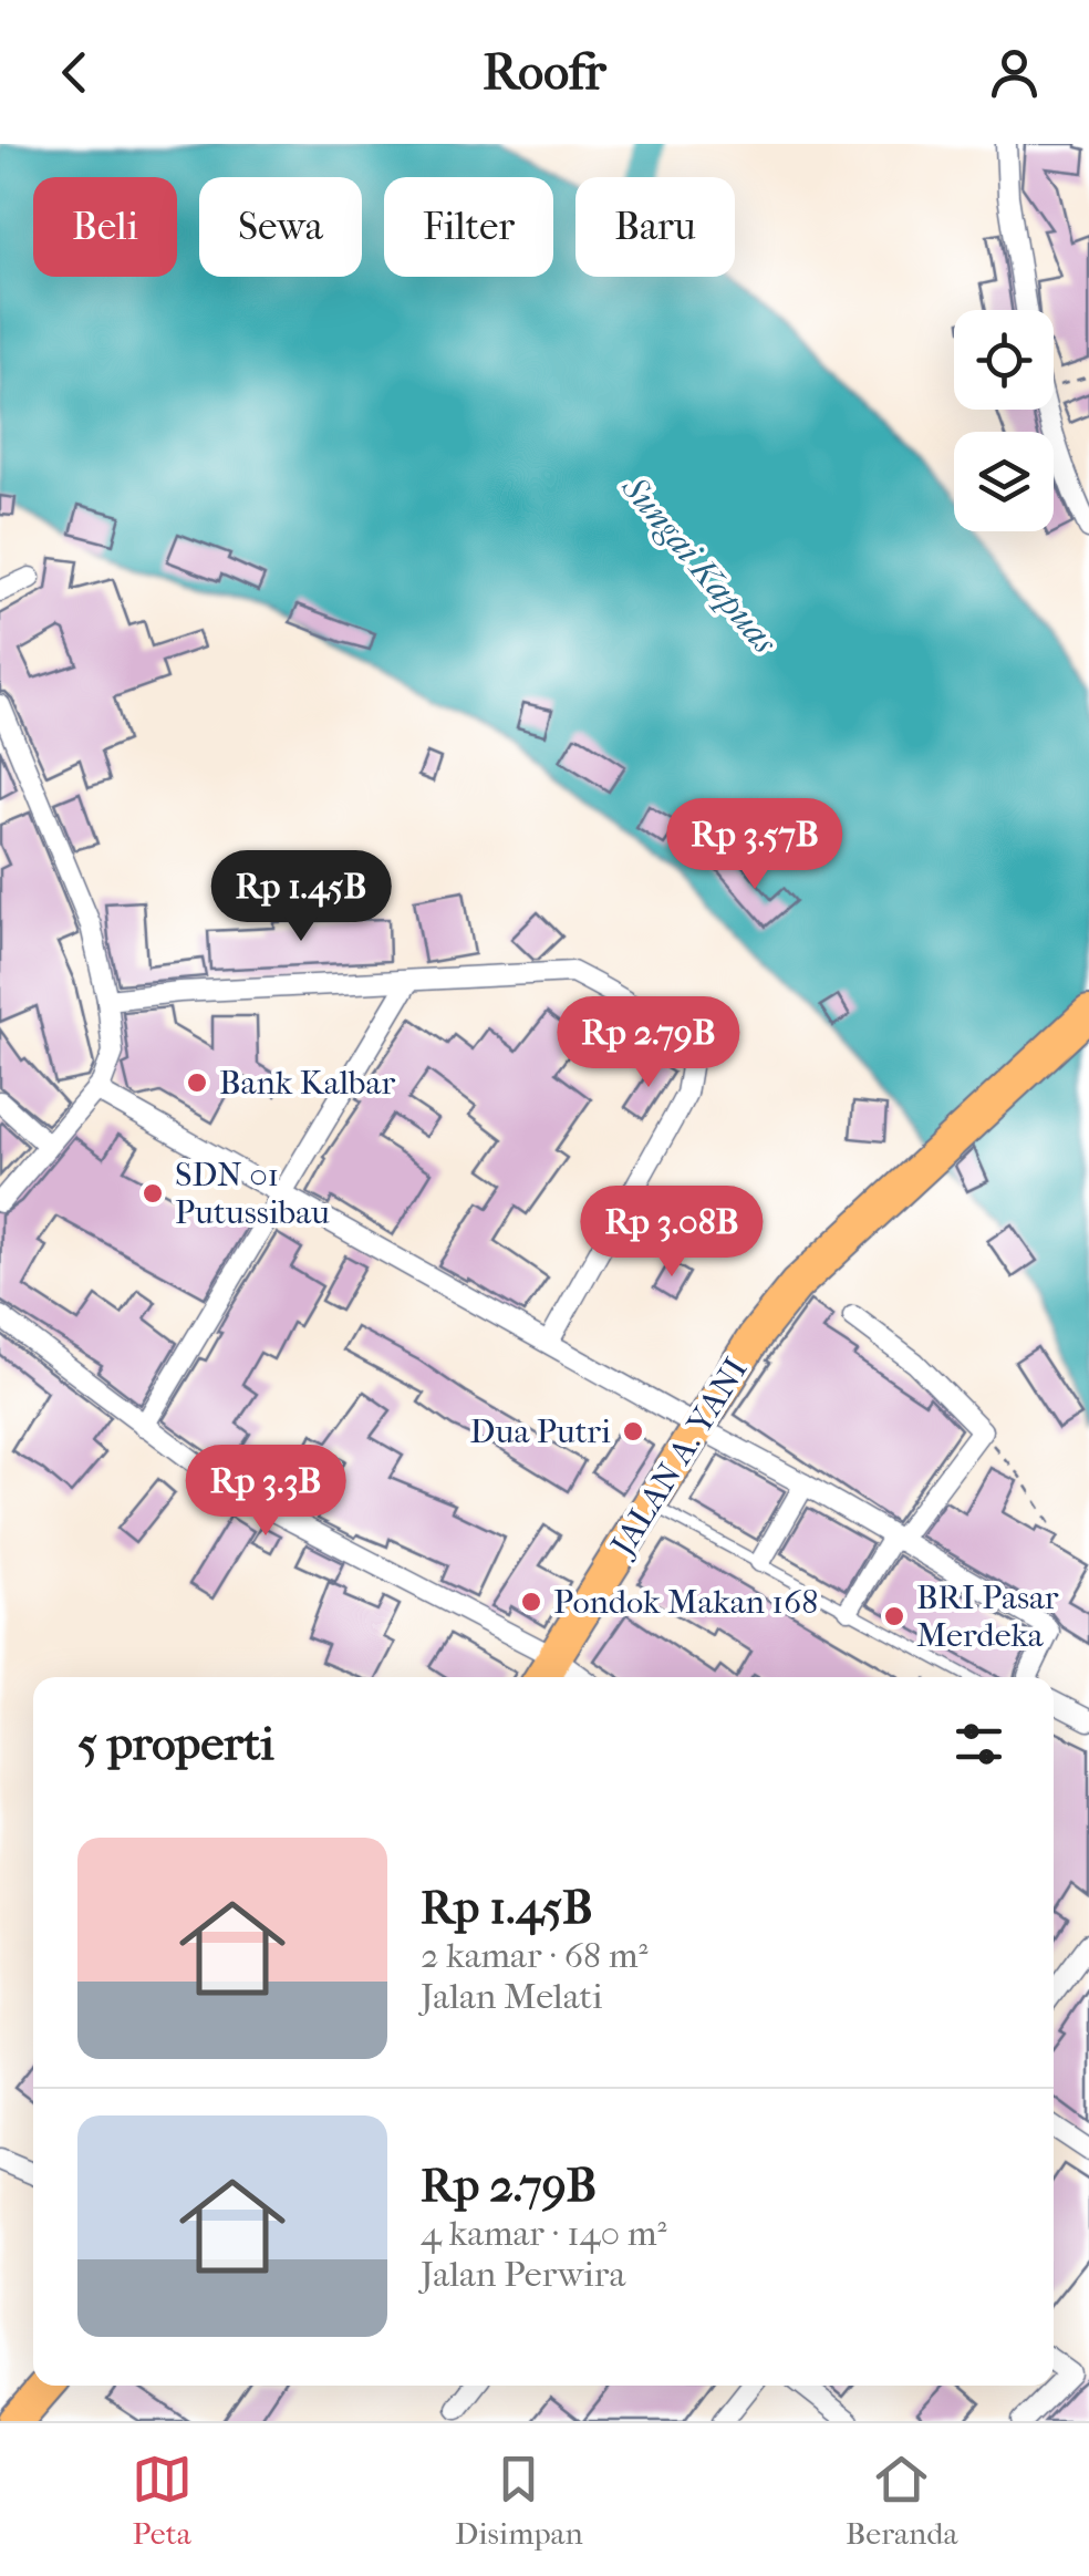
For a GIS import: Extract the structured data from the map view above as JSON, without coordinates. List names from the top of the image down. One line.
{"streets":{"highway":["JALAN A. YANI"]},"water":["Sungai Kapuas"],"places":["Bank Kalbar","SDN 01 Putussibau","Dua Putri","Pondok Makan 168","BRI Pasar Merdeka"],"page":{"header":"Roofr","chip":["Beli","Sewa","Filter","Baru"],"price":["Rp 3.57B","Rp 1.45B","Rp 2.79B","Rp 3.08B","Rp 3.3B"],"heading":"5 properti","list":[{"name":"Rp 1.45B","note":"2 kamar · 68 m² · Jalan Melati"},{"name":"Rp 2.79B","note":"4 kamar · 140 m² · Jalan Perwira"}],"tabs":["Peta","Disimpan","Beranda"]}}
